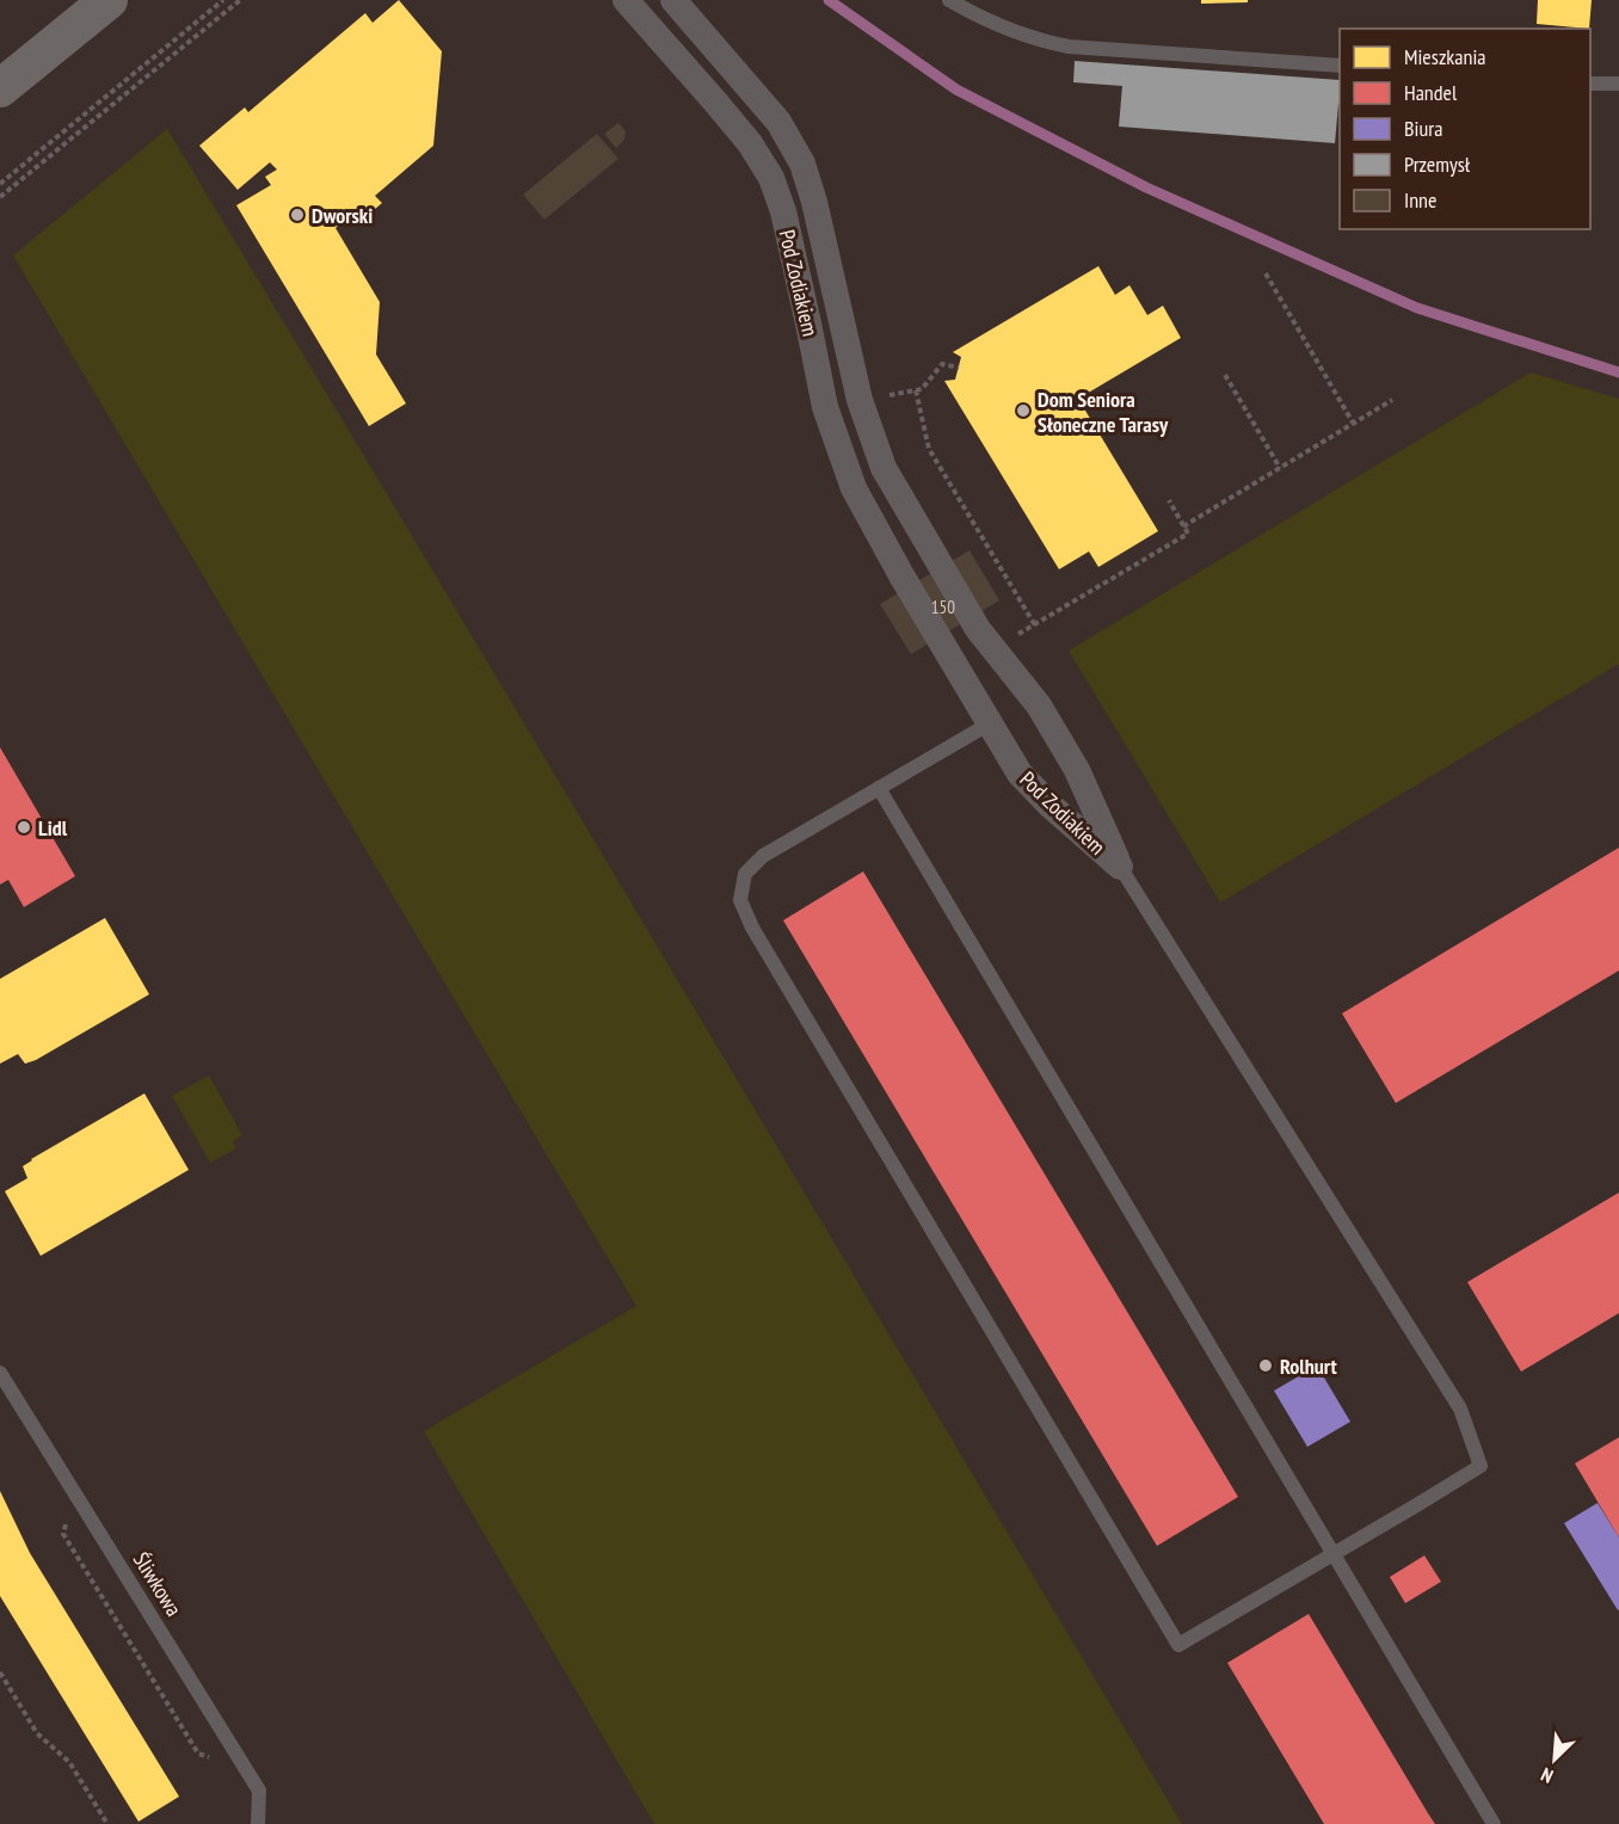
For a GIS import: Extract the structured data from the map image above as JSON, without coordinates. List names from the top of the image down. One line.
{"streets":{"street":["Pod Zodiakiem"],"lane":["Śliwkowa"]},"places":["Dworski","Dom Seniora Słoneczne Tarasy","Lidl","Rolhurt"],"house_numbers":["150"],"legend":["Mieszkania","Handel","Biura","Przemysł","Inne"],"north":"bottom left"}
